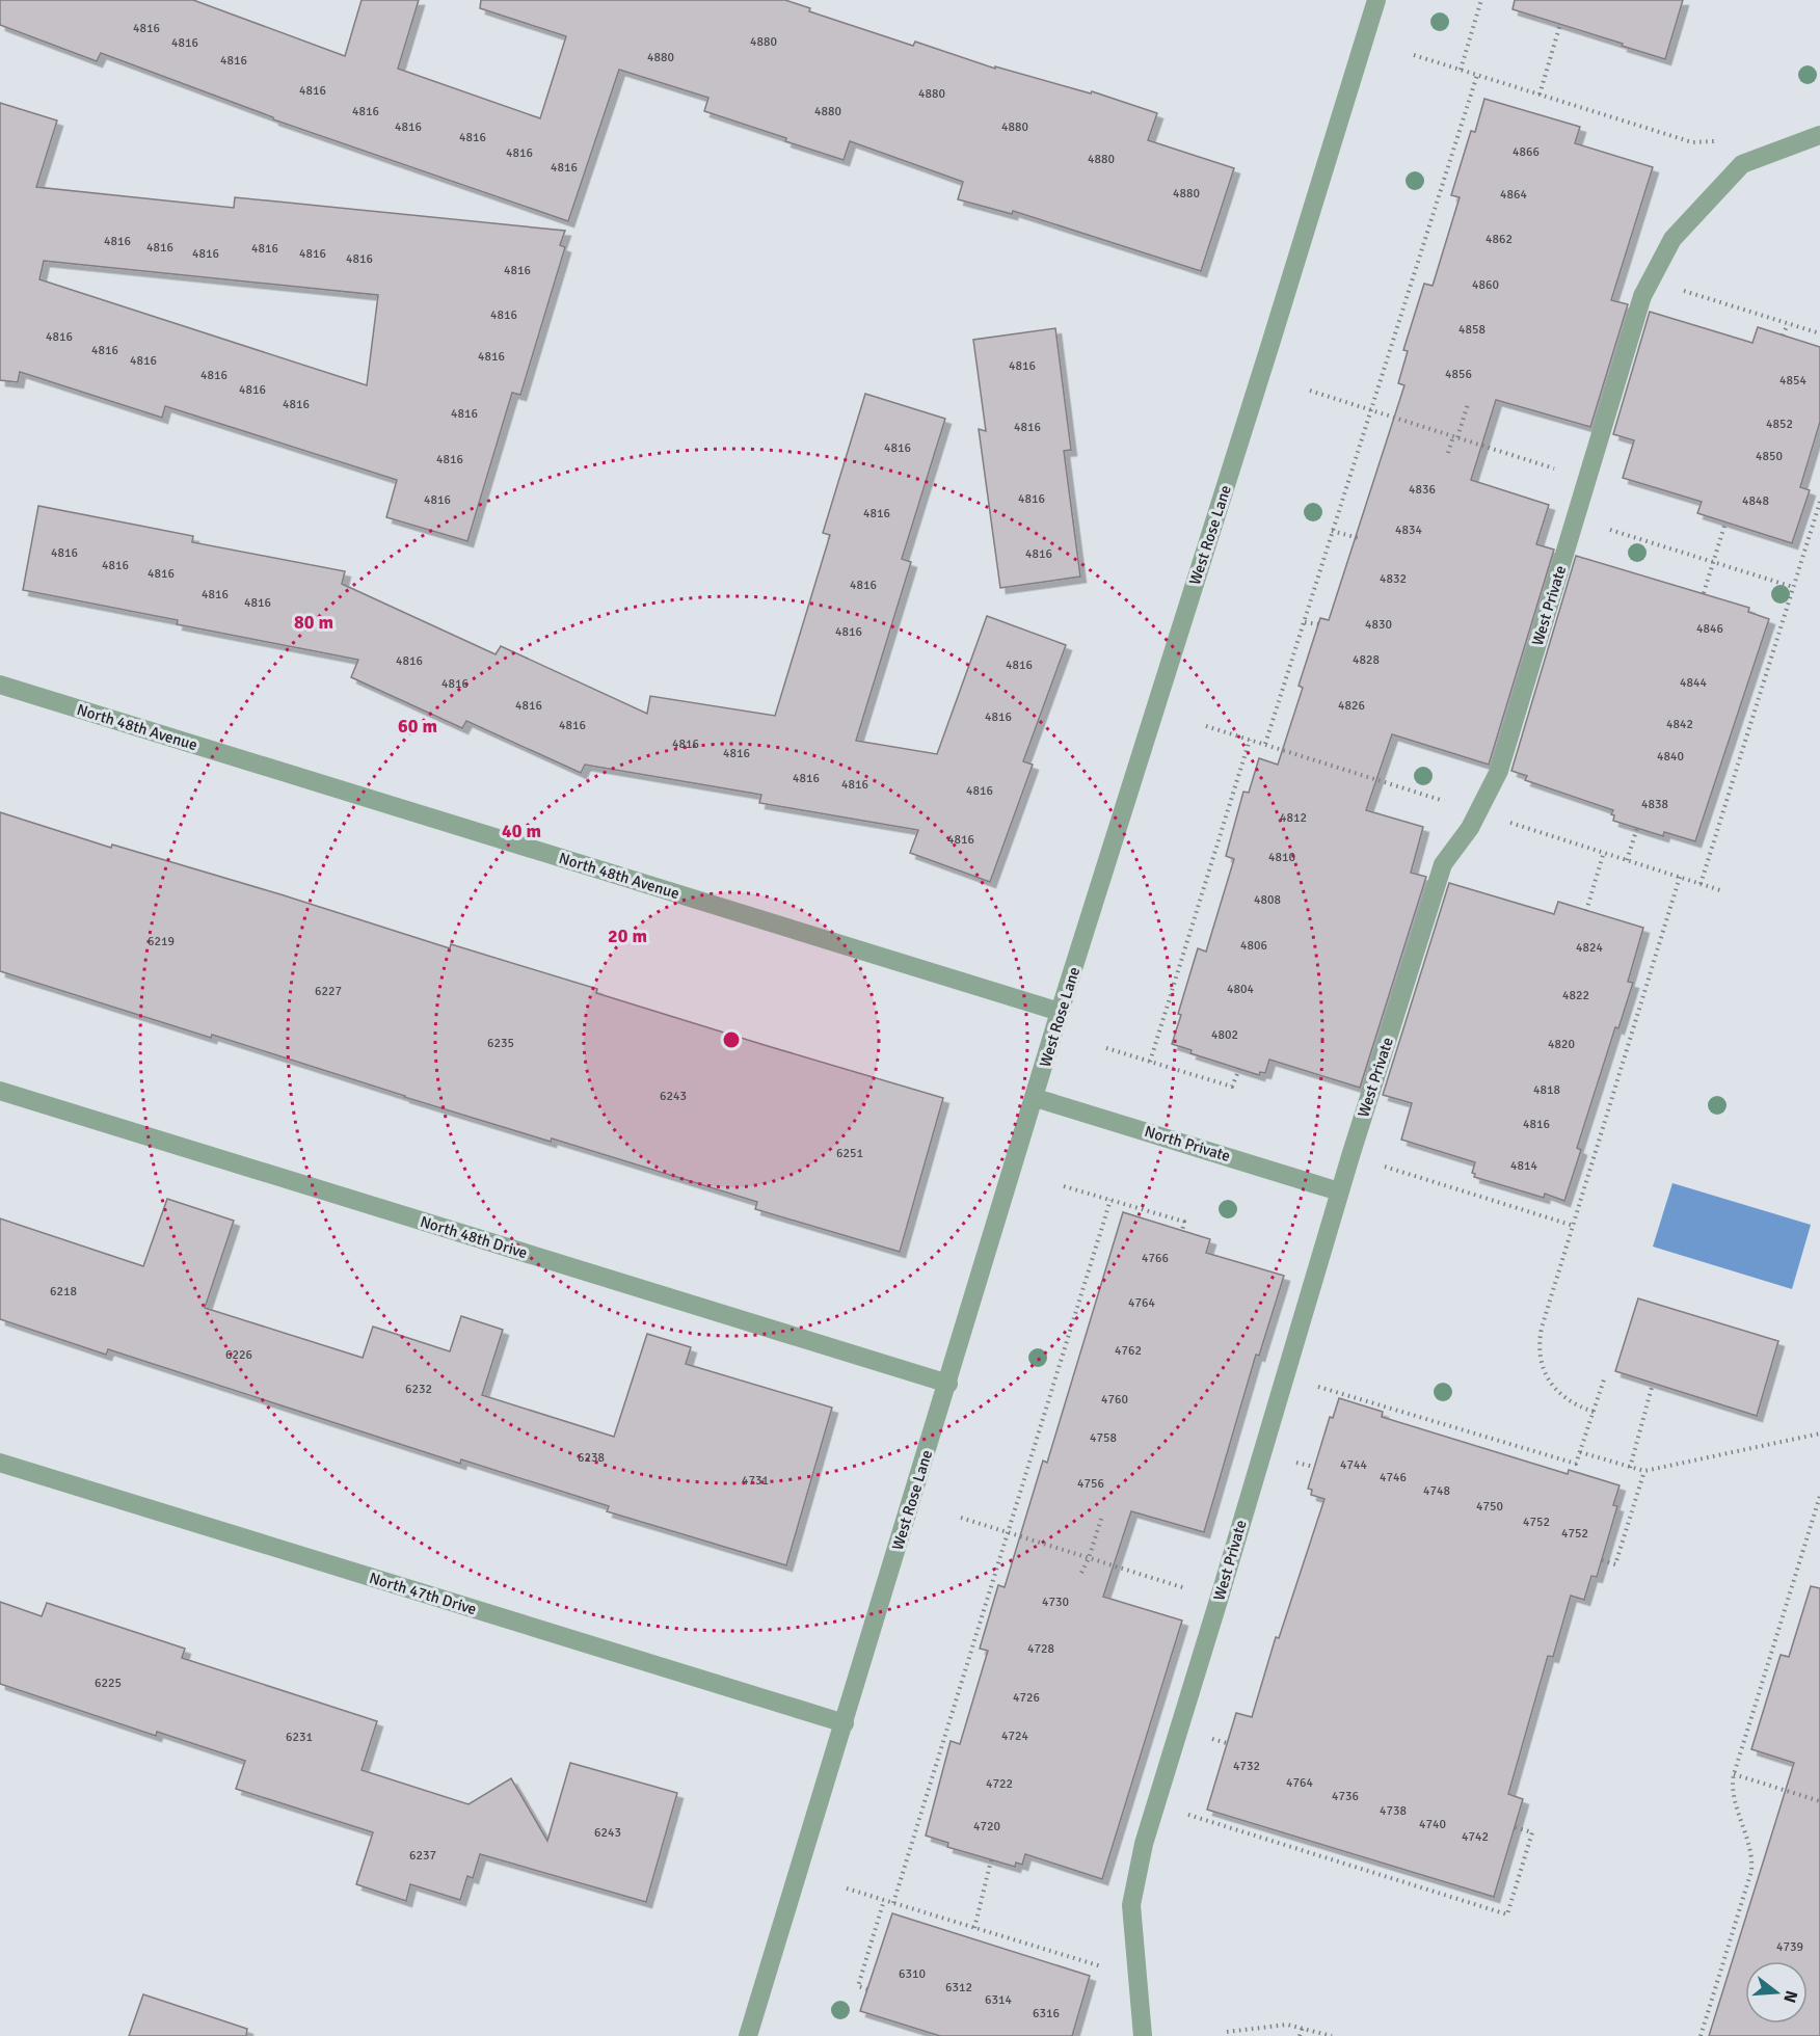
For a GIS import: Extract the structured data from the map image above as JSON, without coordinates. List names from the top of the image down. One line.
{"streets":{"street":["West Rose Lane","West Private","North 48th Avenue","North Private","North 48th Drive","North 47th Drive"]},"crossings":[["West Rose Lane","North 48th Avenue"],["West Rose Lane","North Private"],["West Rose Lane","North 48th Drive"],["West Rose Lane","North 47th Drive"],["West Private","North Private"]],"house_numbers":["4816","4880","4816","4880","4816","4816","4880","4816","4880","4816","4880","4816","4866","4816","4880","4816","4880","4864","4862","4816","4816","4816","4816","4816","4816","4816","4860","4816","4858","4816","4816","4816","4816","4816","4856","4816","4854","4816","4816","4816","4852","4816","4816","4850","4816","4836","4816","4816","4848","4816","4834","4816","4816","4816","4816","4832","4816","4816","4816","4830","4846","4816","4828","4816","4816","4844","4816","4816","4826","4816","4842","4816","4816","4816","4840","4816","4816","4816","4838","4812","4816","4810","4808","6219","4806","4824","4804","6227","4822","4802","6235","4820","4818","6243","4816","6251","4814","4766","6218","4764","4762","6226","6232","4760","4758","6238","4744","4746","4731","4756","4748","4750","4752","4752","4730","4728","6225","4726","4724","6231","4732","4764","4722","4736","4738","4740","4720","6243","4742","6237","4739","6310","6312","6314","6316"],"north":"right","rings":["80 m","60 m","40 m","20 m"]}
